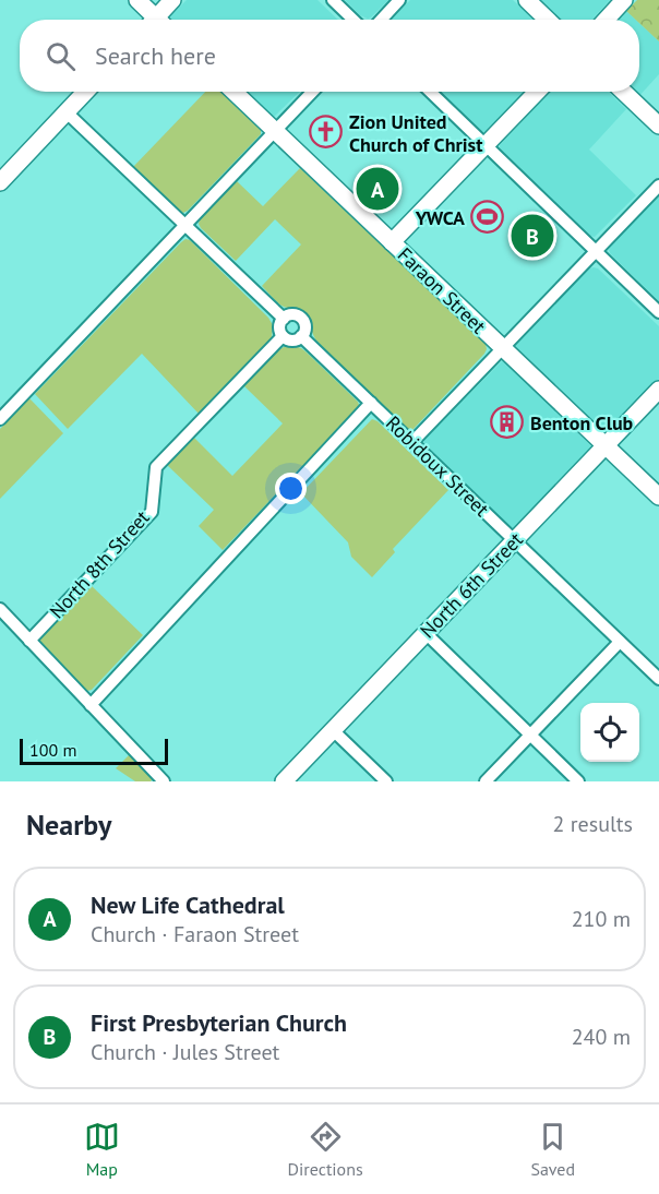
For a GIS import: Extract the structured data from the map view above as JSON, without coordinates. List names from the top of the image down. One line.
{"streets":{"street":["Faraon Street","Robidoux Street","North 8th Street","North 6th Street"]},"crossings":[["Faraon Street","North 6th Street"],["Robidoux Street","North 8th Street"],["Robidoux Street","North 6th Street"]],"places":{"church":["Zion United Church of Christ"],"sports":["YWCA"],"building":["Benton Club"]},"scale_bar":"100 m","page":{"search":"Search here","pins":["A","B"],"scale":"100 m","heading":["Nearby","2 results"],"list":[{"mark":"A","name":"New Life Cathedral","note":"Church · Faraon Street","value":"210 m"},{"mark":"B","name":"First Presbyterian Church","note":"Church · Jules Street","value":"240 m"}],"nav":["Map","Directions","Saved"]}}
